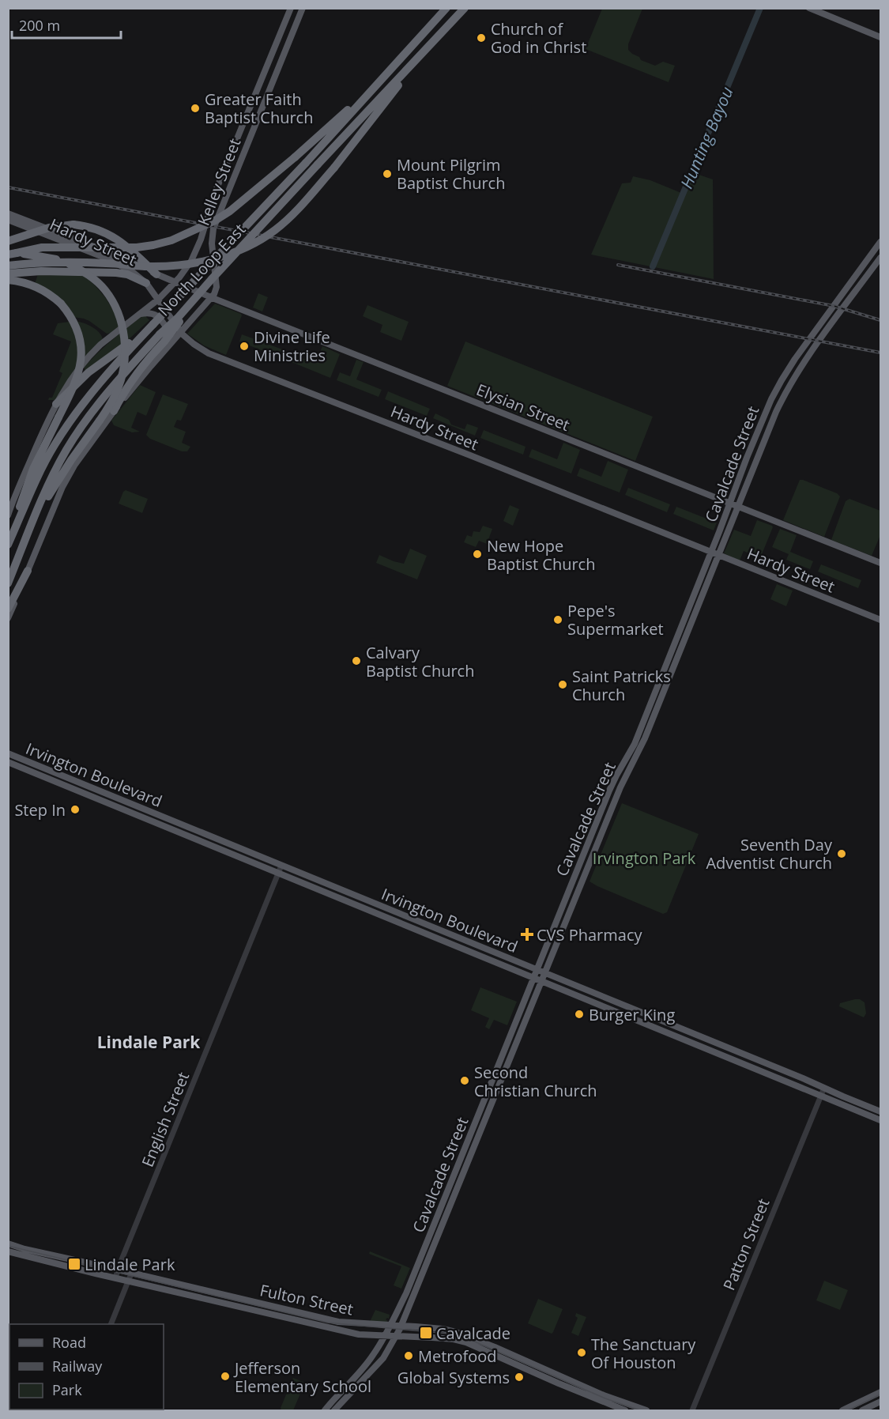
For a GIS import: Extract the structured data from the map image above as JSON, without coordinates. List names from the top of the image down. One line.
{"streets":{"highway":["North Loop East"],"main road":["Kelley Street","Hardy Street","Elysian Street","Cavalcade Street","Irvington Boulevard","Fulton Street"],"street":["English Street","Patton Street"]},"crossings":[["Kelley Street","Hardy Street"],["Kelley Street","Elysian Street"],["Hardy Street","Elysian Street"],["Hardy Street","Cavalcade Street"],["Elysian Street","Cavalcade Street"],["Cavalcade Street","Irvington Boulevard"],["Cavalcade Street","Fulton Street"],["Irvington Boulevard","English Street"],["Irvington Boulevard","Patton Street"],["English Street","Fulton Street"]],"districts":["Lindale Park"],"water":["Hunting Bayou"],"parks":["Irvington Park"],"places":{"other":["Church of God in Christ","Greater Faith Baptist Church","Mount Pilgrim Baptist Church","Divine Life Ministries","New Hope Baptist Church","Pepe's Supermarket","Calvary Baptist Church","Saint Patricks Church","Step In","Seventh Day Adventist Church","Burger King","Second Christian Church","The Sanctuary Of Houston","Metrofood","Jefferson Elementary School","Global Systems"],"health":["CVS Pharmacy"],"transit":["Lindale Park","Cavalcade"]},"legend":["Road","Railway","Park"],"scale_bar":"200 m"}
